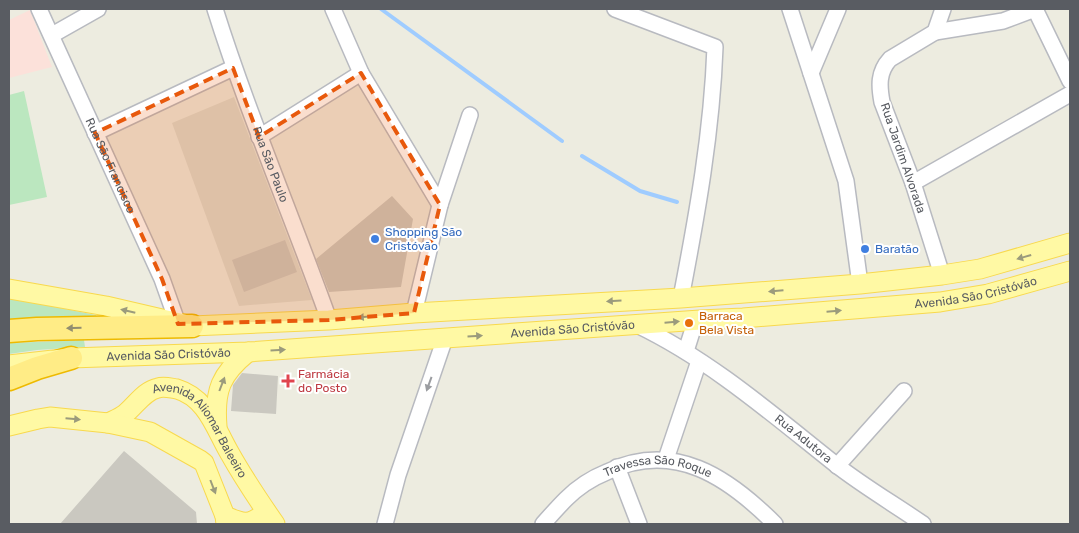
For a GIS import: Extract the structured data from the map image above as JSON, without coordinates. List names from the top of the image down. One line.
{"streets":{"main road":["Avenida São Cristóvão","Avenida Aliomar Baleeiro"],"street":["Rua Jardim Alvorada","Rua São Paulo","Rua São Francisco","Rua Adutora","Travessa São Roque"]},"crossings":[["Rua Jardim Alvorada","Avenida São Cristóvão"],["Rua São Paulo","Avenida São Cristóvão"],["Rua São Francisco","Avenida São Cristóvão"],["Avenida São Cristóvão","Rua Adutora"]],"places":{"other":["Shopping São Cristóvão","Baratão","Barraca Bela Vista"],"health":["Farmácia do Posto"]}}
